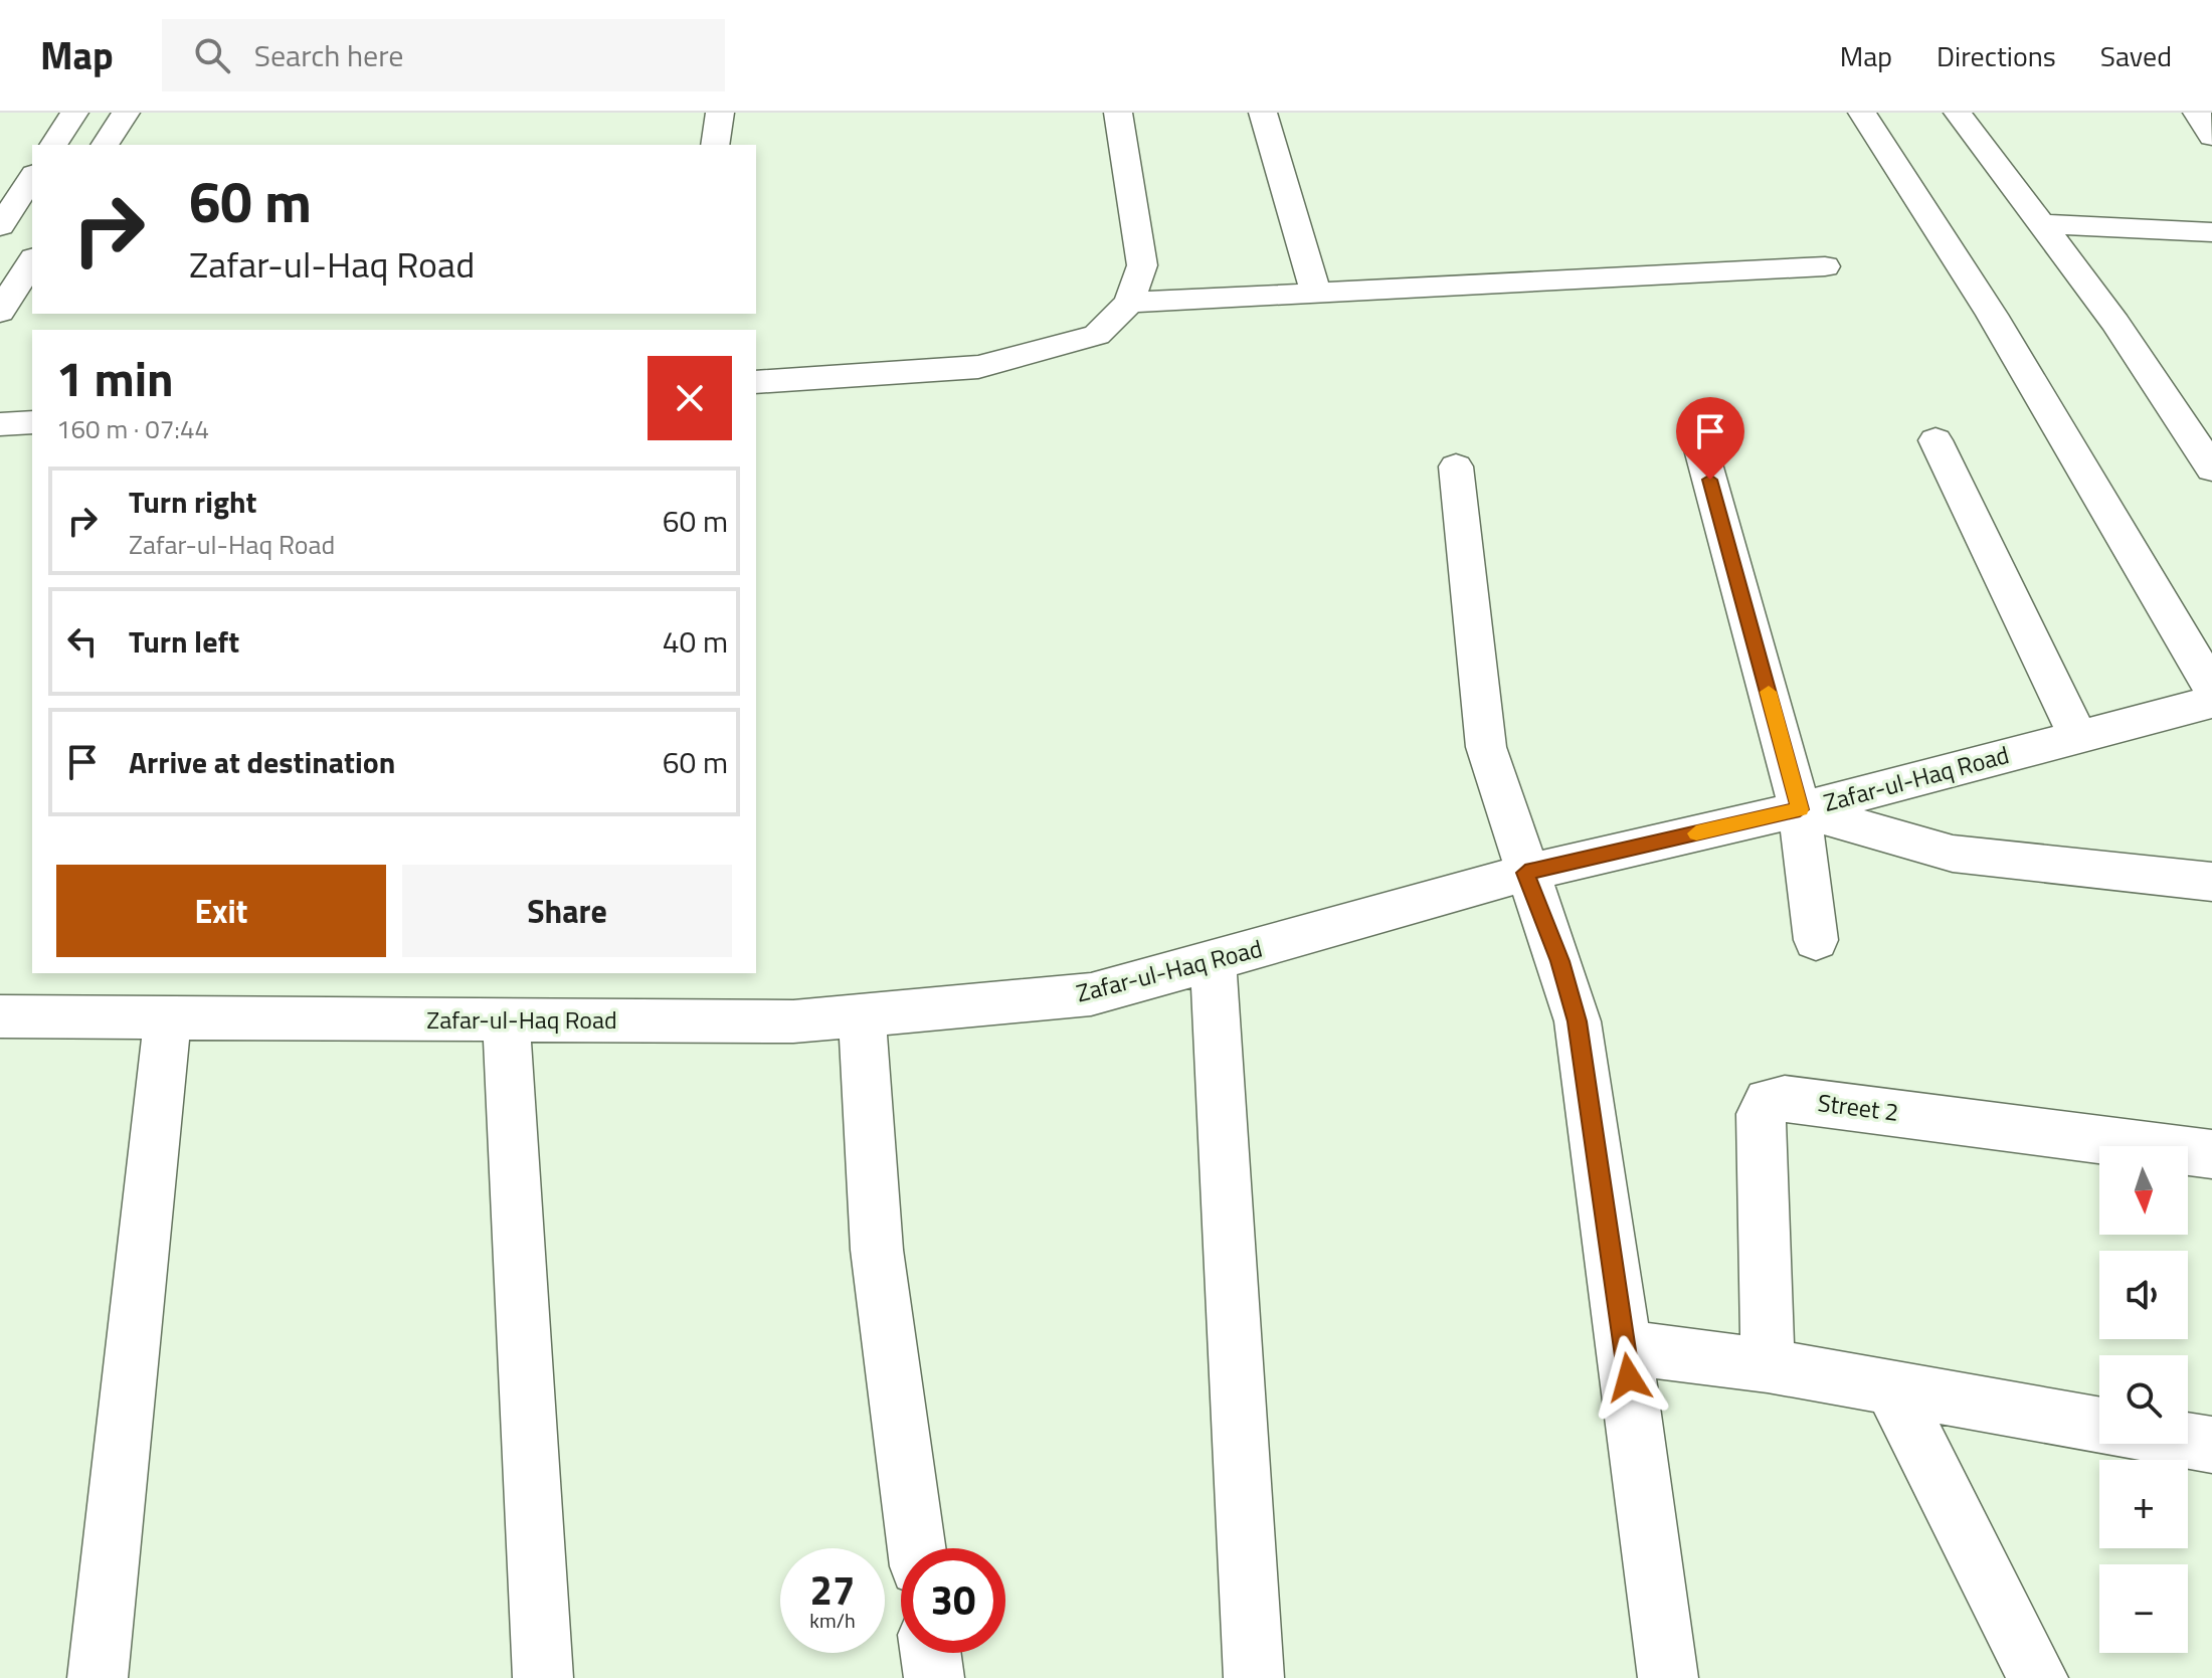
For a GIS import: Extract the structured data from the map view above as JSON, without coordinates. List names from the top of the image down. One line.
{"streets":{"street":["Zafar-ul-Haq Road","Street 2"]},"north":"bottom","page":{"header":"Map","search":"Search here","nav":["Map","Directions","Saved"],"turn":["60 m","Zafar-ul-Haq Road"],"heading":["1 min","160 m · 07:44"],"list":[{"name":"Turn right","note":"Zafar-ul-Haq Road","value":"60 m"},{"name":"Turn left","value":"40 m"},{"name":"Arrive at destination","value":"60 m"}],"buttons":["Exit","Share"],"map_buttons":["+","−"],"speed":"27 km/h","limit":"30"}}
